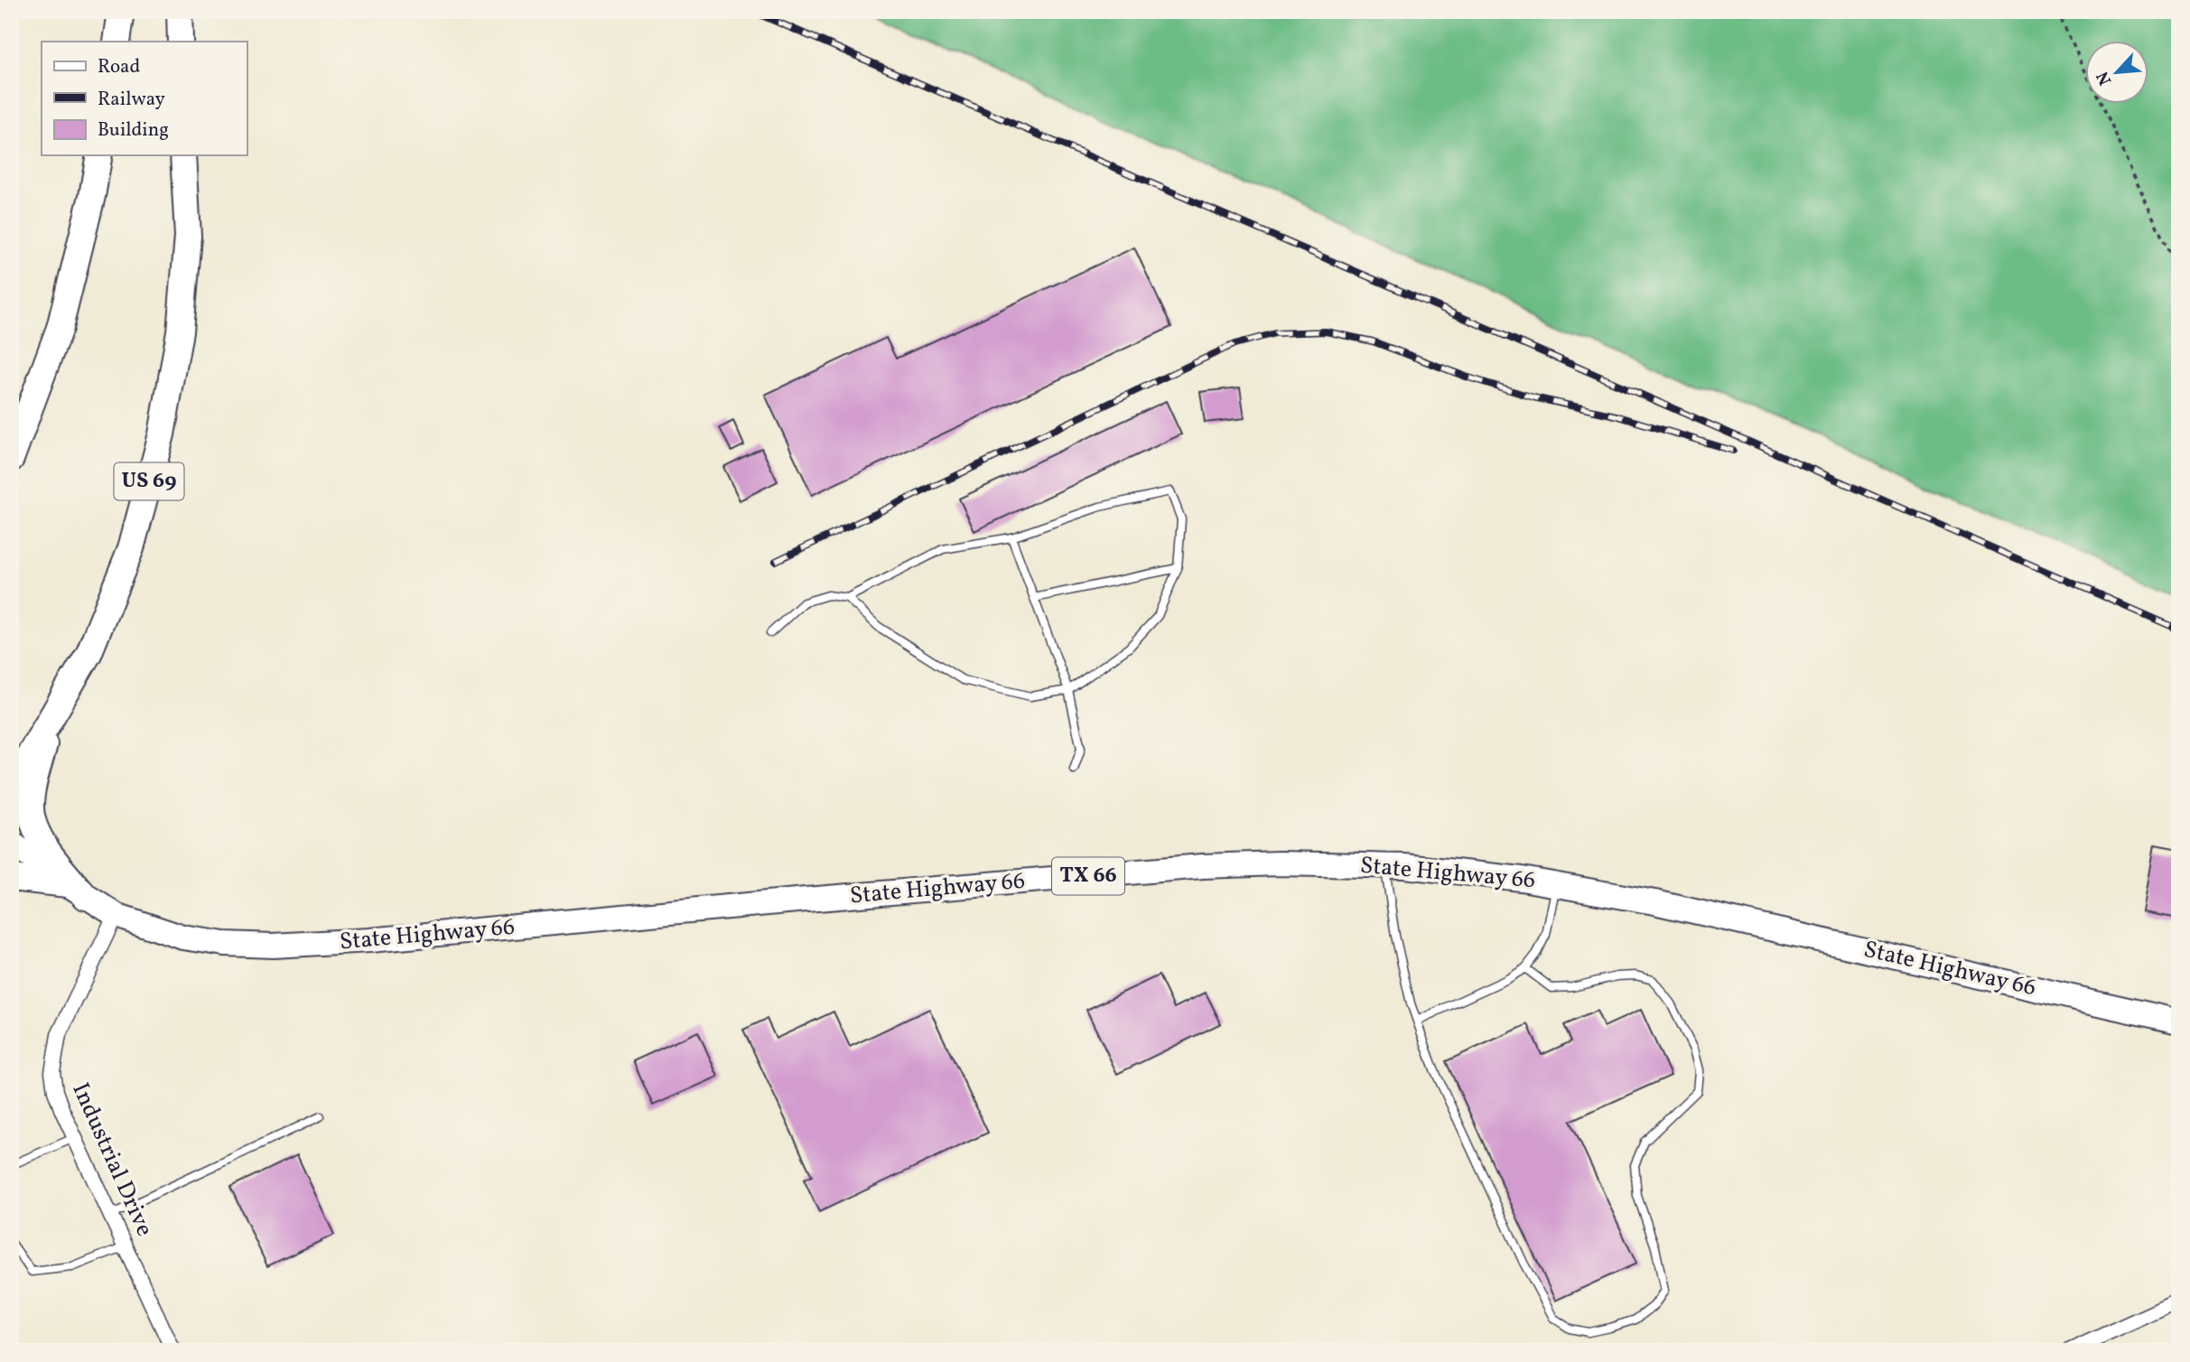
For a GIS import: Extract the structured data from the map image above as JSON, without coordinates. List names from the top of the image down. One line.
{"streets":{"highway":["US 69"],"main road":["State Highway 66","TX 66"],"street":["Industrial Drive"]},"crossings":[["State Highway 66","Industrial Drive"]],"legend":["Road","Railway","Building"],"north":"bottom left"}
